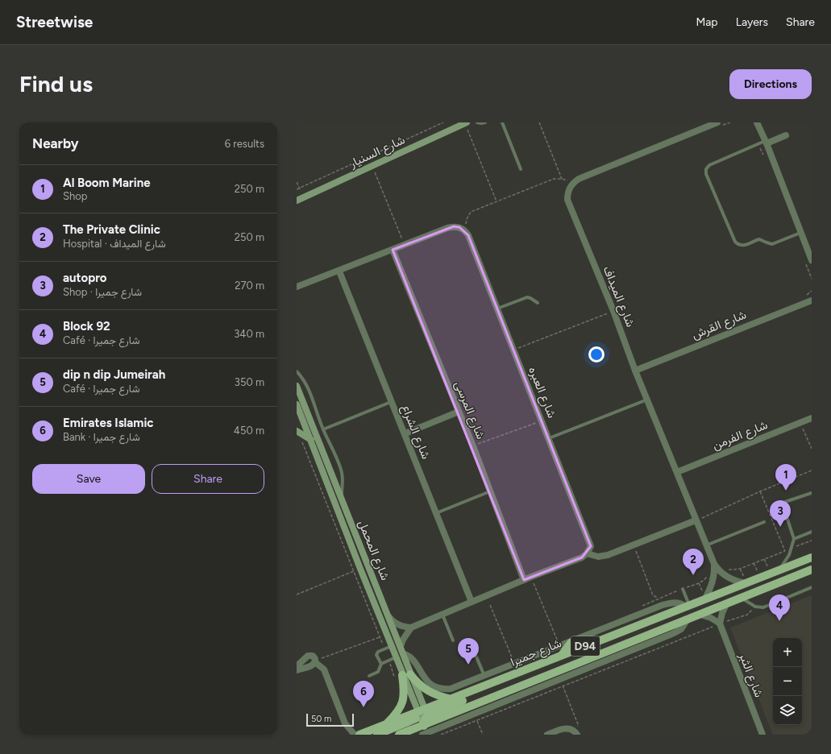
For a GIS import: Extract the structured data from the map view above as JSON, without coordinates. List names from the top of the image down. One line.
{"streets":{"main road":["D94","شارع جميرا"],"street":["شارع السنيار","شارع الميداف","شارع القرش","شارع العبره","شارع المرسى","شارع الشراع","شارع الفرمن","شارع المحمل","شارع الثبر"]},"crossings":[["شارع الميداف","شارع القرش"],["شارع الميداف","شارع الفرمن"],["شارع الميداف","شارع جميرا"],["شارع المحمل","شارع جميرا"]],"scale_bar":"50 m","page":{"header":"Streetwise","nav":["Map","Layers","Share"],"buttons":["Directions",["Save","Share"]],"title":"Find us","heading":["Nearby","6 results"],"list":[{"mark":"1","name":"Al Boom Marine","note":"Shop","value":"250 m"},{"mark":"2","name":"The Private Clinic","note":"Hospital · شارع الميداف","value":"250 m"},{"mark":"3","name":"autopro","note":"Shop · شارع جميرا","value":"270 m"},{"mark":"4","name":"Block 92","note":"Café · شارع جميرا","value":"340 m"},{"mark":"5","name":"dip n dip Jumeirah","note":"Café · شارع جميرا","value":"350 m"},{"mark":"6","name":"Emirates Islamic","note":"Bank · شارع جميرا","value":"450 m"}],"pins":["1","3","2","4","5","6"],"map_buttons":["+","−"],"scale":"50 m"}}
